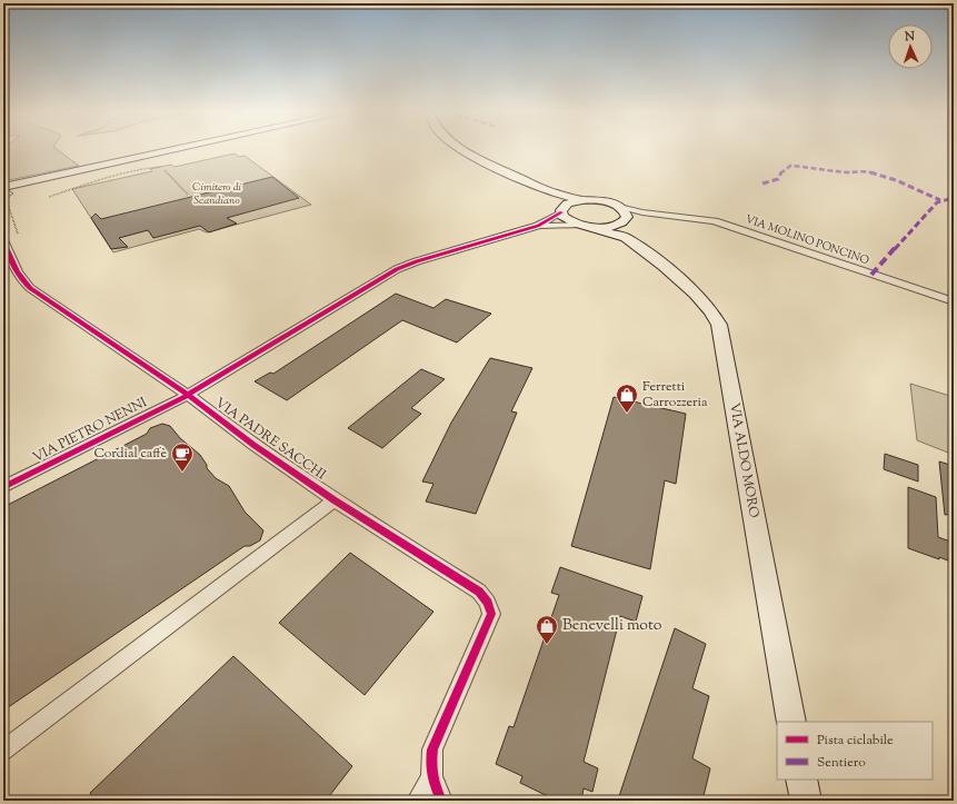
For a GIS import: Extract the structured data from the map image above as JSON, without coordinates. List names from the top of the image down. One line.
{"streets":{"main road":["VIA ALDO MORO"],"street":["VIA MOLINO PONCINO","VIA PIETRO NENNI","VIA PADRE SACCHI"]},"crossings":[["VIA MOLINO PONCINO","VIA ALDO MORO"],["VIA PIETRO NENNI","VIA PADRE SACCHI"]],"parks":["Cimitero di Scandiano"],"places":{"shop":["Ferretti Carrozzeria","Benevelli moto"],"cafe":["Cordial caffè"]},"legend":["Pista ciclabile","Sentiero"],"north":"top"}
